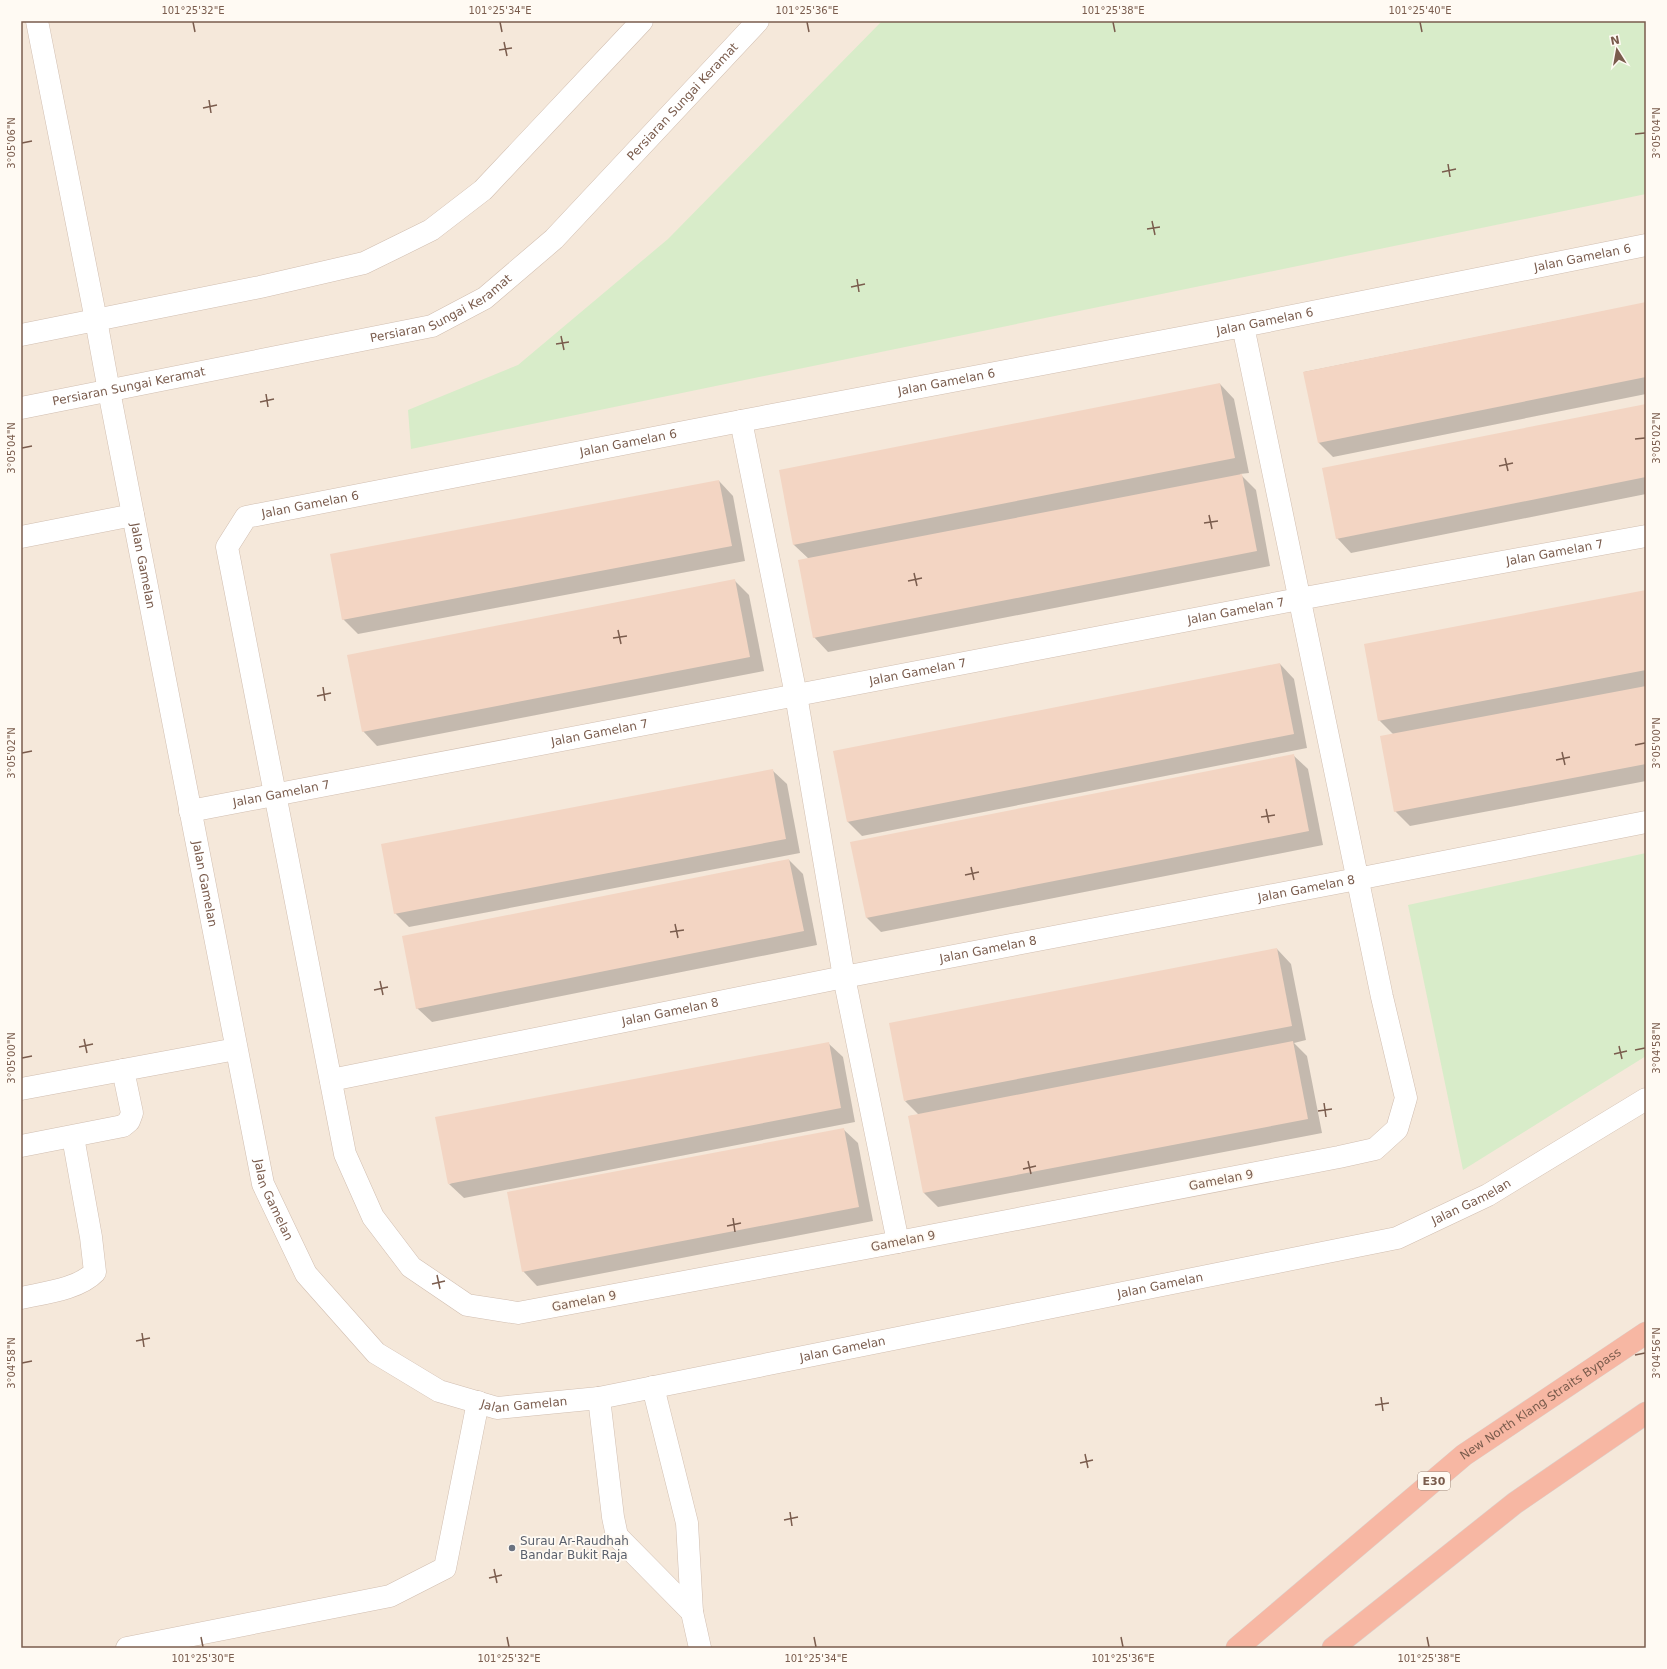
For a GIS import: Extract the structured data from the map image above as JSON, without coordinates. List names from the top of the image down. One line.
{"streets":{"highway":["New North Klang Straits Bypass","E30"],"street":["Persiaran Sungai Keramat","Jalan Gamelan 6","Jalan Gamelan 7","Jalan Gamelan","Jalan Gamelan 8","Gamelan 9"]},"crossings":[["Persiaran Sungai Keramat","Jalan Gamelan"],["Jalan Gamelan 6","Gamelan 9"],["Jalan Gamelan 7","Jalan Gamelan"],["Jalan Gamelan 7","Gamelan 9"],["Jalan Gamelan 8","Gamelan 9"]],"places":["Surau Ar-Raudhah Bandar Bukit Raja"],"north":"top","coordinates":["101°25'32\"E","101°25'34\"E","101°25'36\"E","101°25'38\"E","101°25'40\"E","3°05'04\"N","3°05'06\"N","3°05'02\"N","3°05'00\"N","3°04'58\"N","3°04'56\"N","101°25'30\"E"]}
